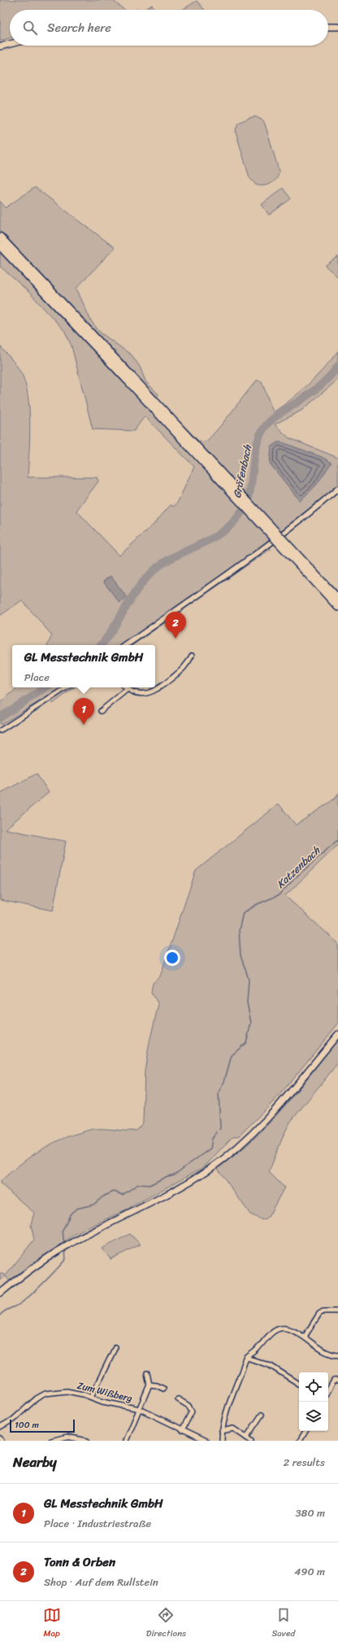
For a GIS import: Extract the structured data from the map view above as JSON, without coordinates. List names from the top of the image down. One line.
{"streets":{"street":["Zum Wißberg"]},"water":["Gräfenbach","Katzenbach"],"scale_bar":"100 m","page":{"search":"Search here","pins":["2","1"],"popup":["GL Messtechnik GmbH","Place"],"scale":"100 m","heading":["Nearby","2 results"],"list":[{"mark":"1","name":"GL Messtechnik GmbH","note":"Place · Industriestraße","value":"380 m"},{"mark":"2","name":"Tonn & Orben","note":"Shop · Auf dem Rullstein","value":"490 m"}],"nav":["Map","Directions","Saved"]}}
